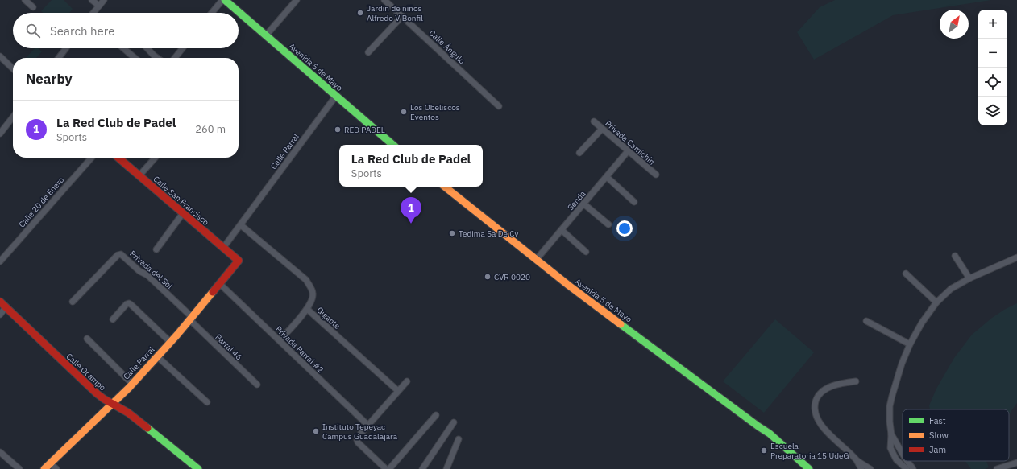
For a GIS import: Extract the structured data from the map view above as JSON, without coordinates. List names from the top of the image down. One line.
{"streets":{"main road":["Avenida 5 de Mayo","Calle Parral","Calle San Francisco","Calle Ocampo"],"street":["Calle Ángulo","Privada Camichín","Senda","Calle 20 de Enero","Privada del Sol","Gigante","Parral 46","Privada Parral #2"]},"crossings":[["Avenida 5 de Mayo","Calle Parral"],["Avenida 5 de Mayo","Senda"],["Privada Camichín","Senda"],["Calle Parral","Calle San Francisco"],["Calle Parral","Privada del Sol"],["Calle Parral","Gigante"],["Calle Parral","Parral 46"],["Calle Parral","Privada Parral #2"],["Calle Parral","Calle Ocampo"],["Privada del Sol","Parral 46"]],"places":["Jardin de niños Alfredo V Bonfil","Los Obeliscos Eventos","RED PADEL","Tedima Sa De Cv","CVR 0020","Instituto Tepeyac Campus Guadalajara","Escuela Preparatoria 15 UdeG"],"legend":["Fast","Slow","Jam"],"north":"top right","page":{"map_buttons":["+","−"],"search":"Search here","heading":"Nearby","list":[{"mark":"1","name":"La Red Club de Padel","note":"Sports","value":"260 m"}],"popup":["La Red Club de Padel","Sports"],"pins":"1"}}
